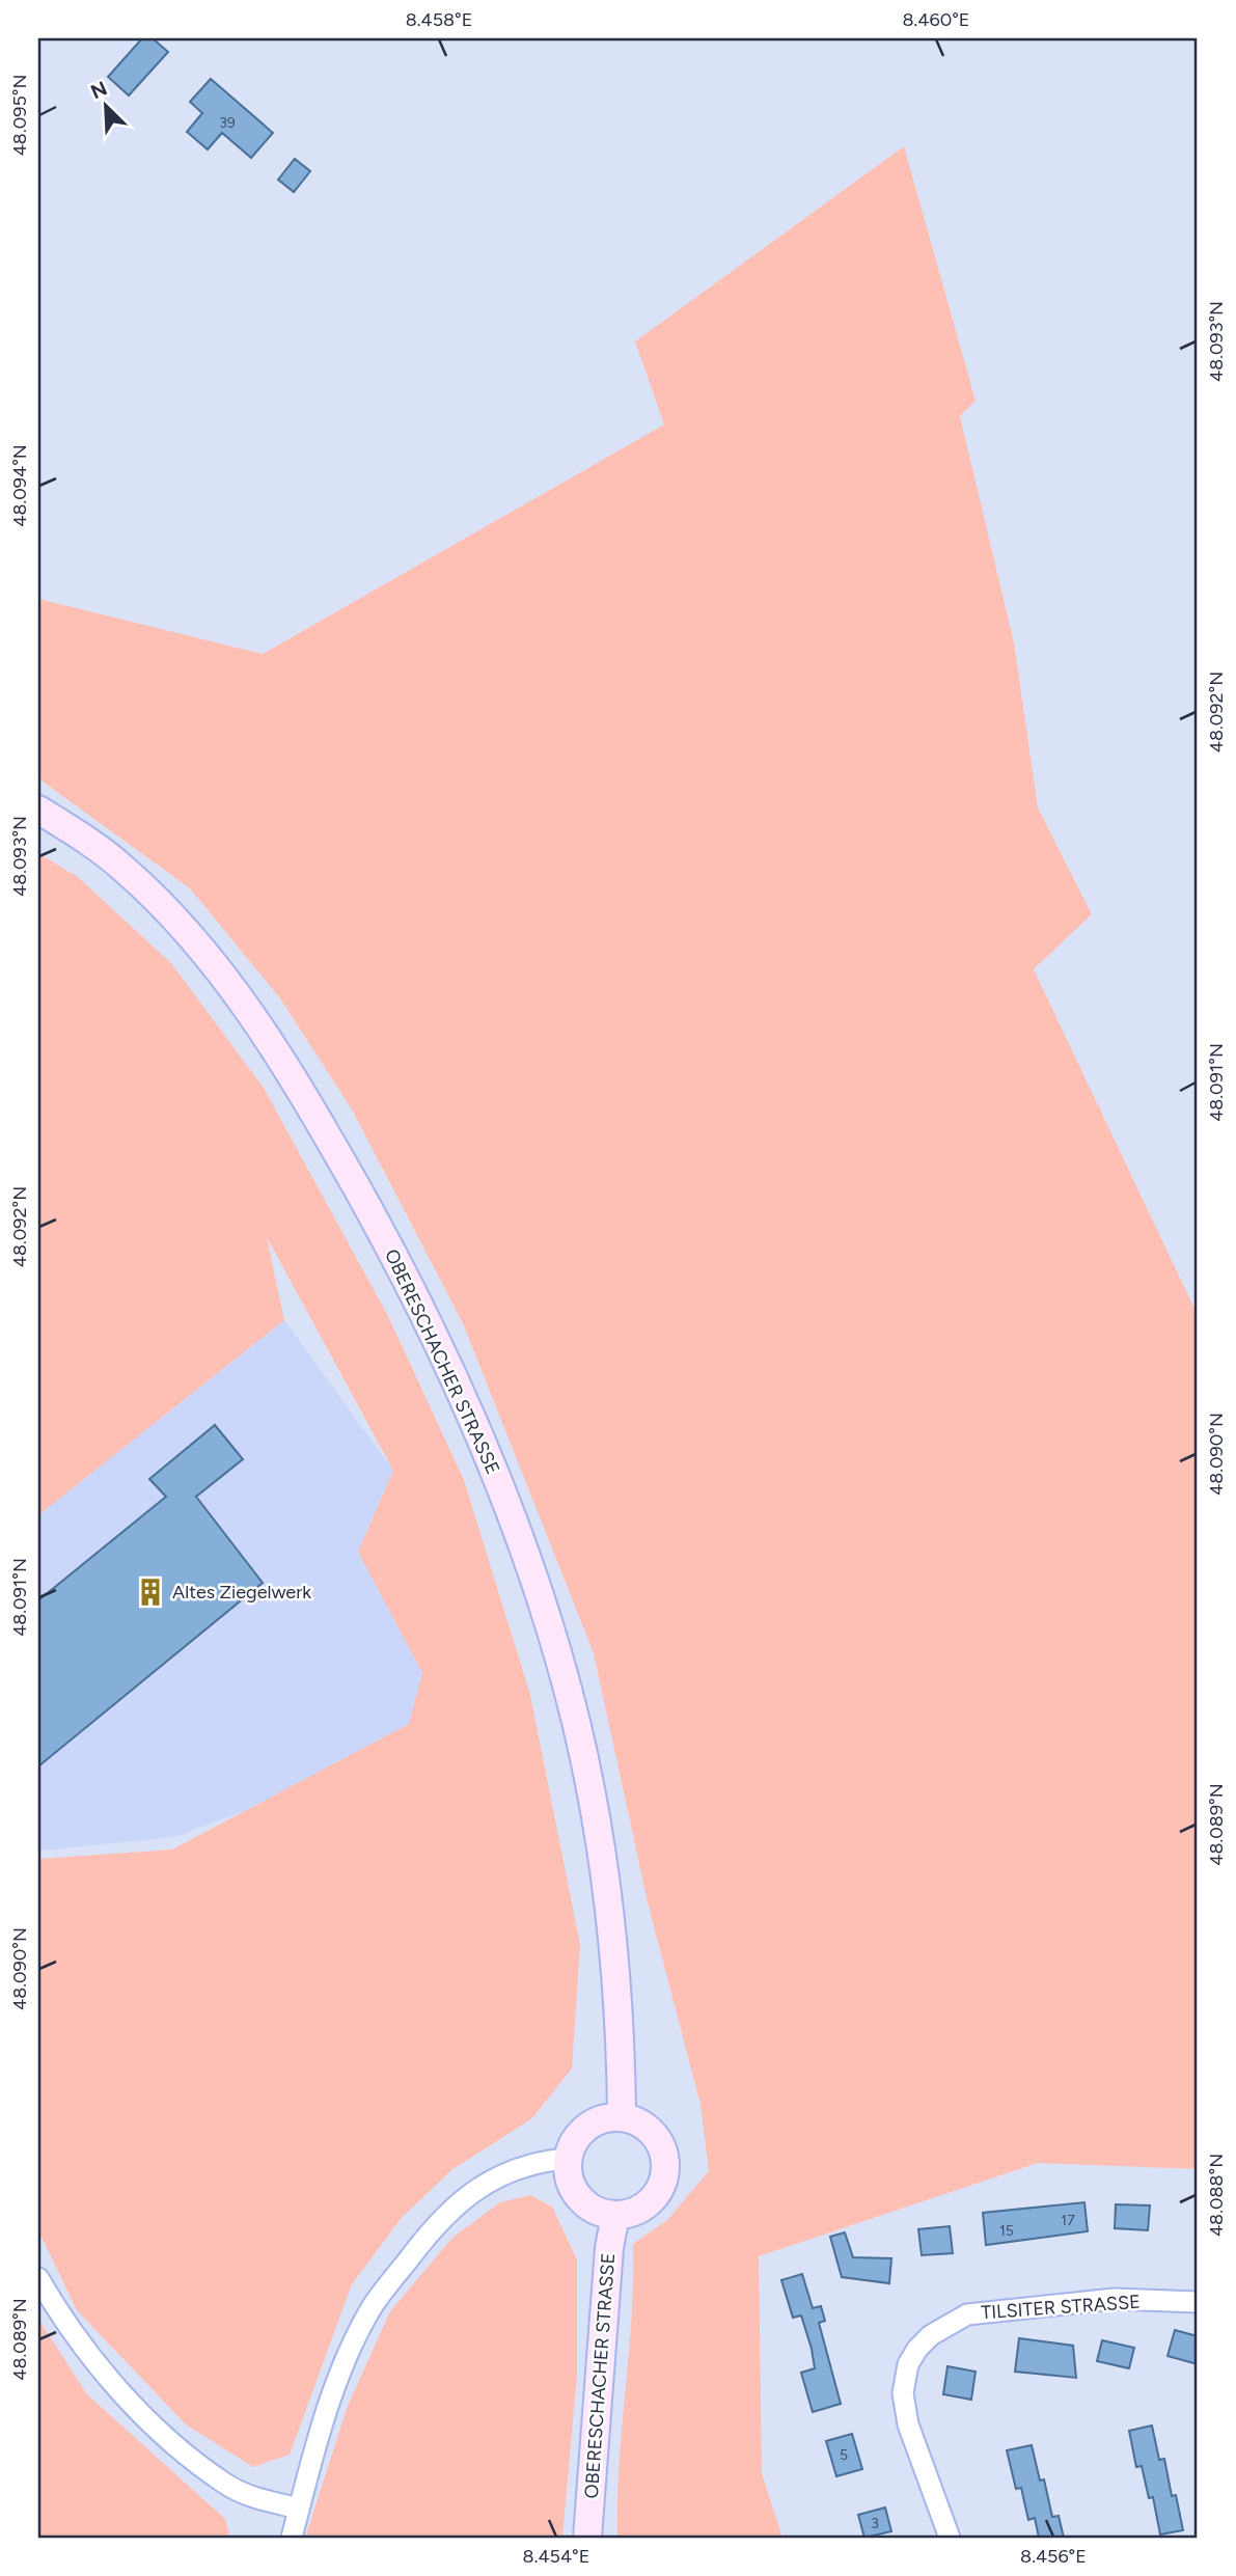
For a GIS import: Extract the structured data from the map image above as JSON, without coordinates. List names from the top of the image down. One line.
{"streets":{"main road":["OBERESCHACHER STRASSE"],"street":["TILSITER STRASSE"]},"places":{"building":["Altes Ziegelwerk"]},"house_numbers":["39","17","15","5","3"],"north":"top left","coordinates":["8.458°E","8.460°E","48.095°N","48.093°N","48.094°N","48.092°N","48.091°N","48.090°N","48.089°N","48.088°N","8.454°E","8.456°E"]}
